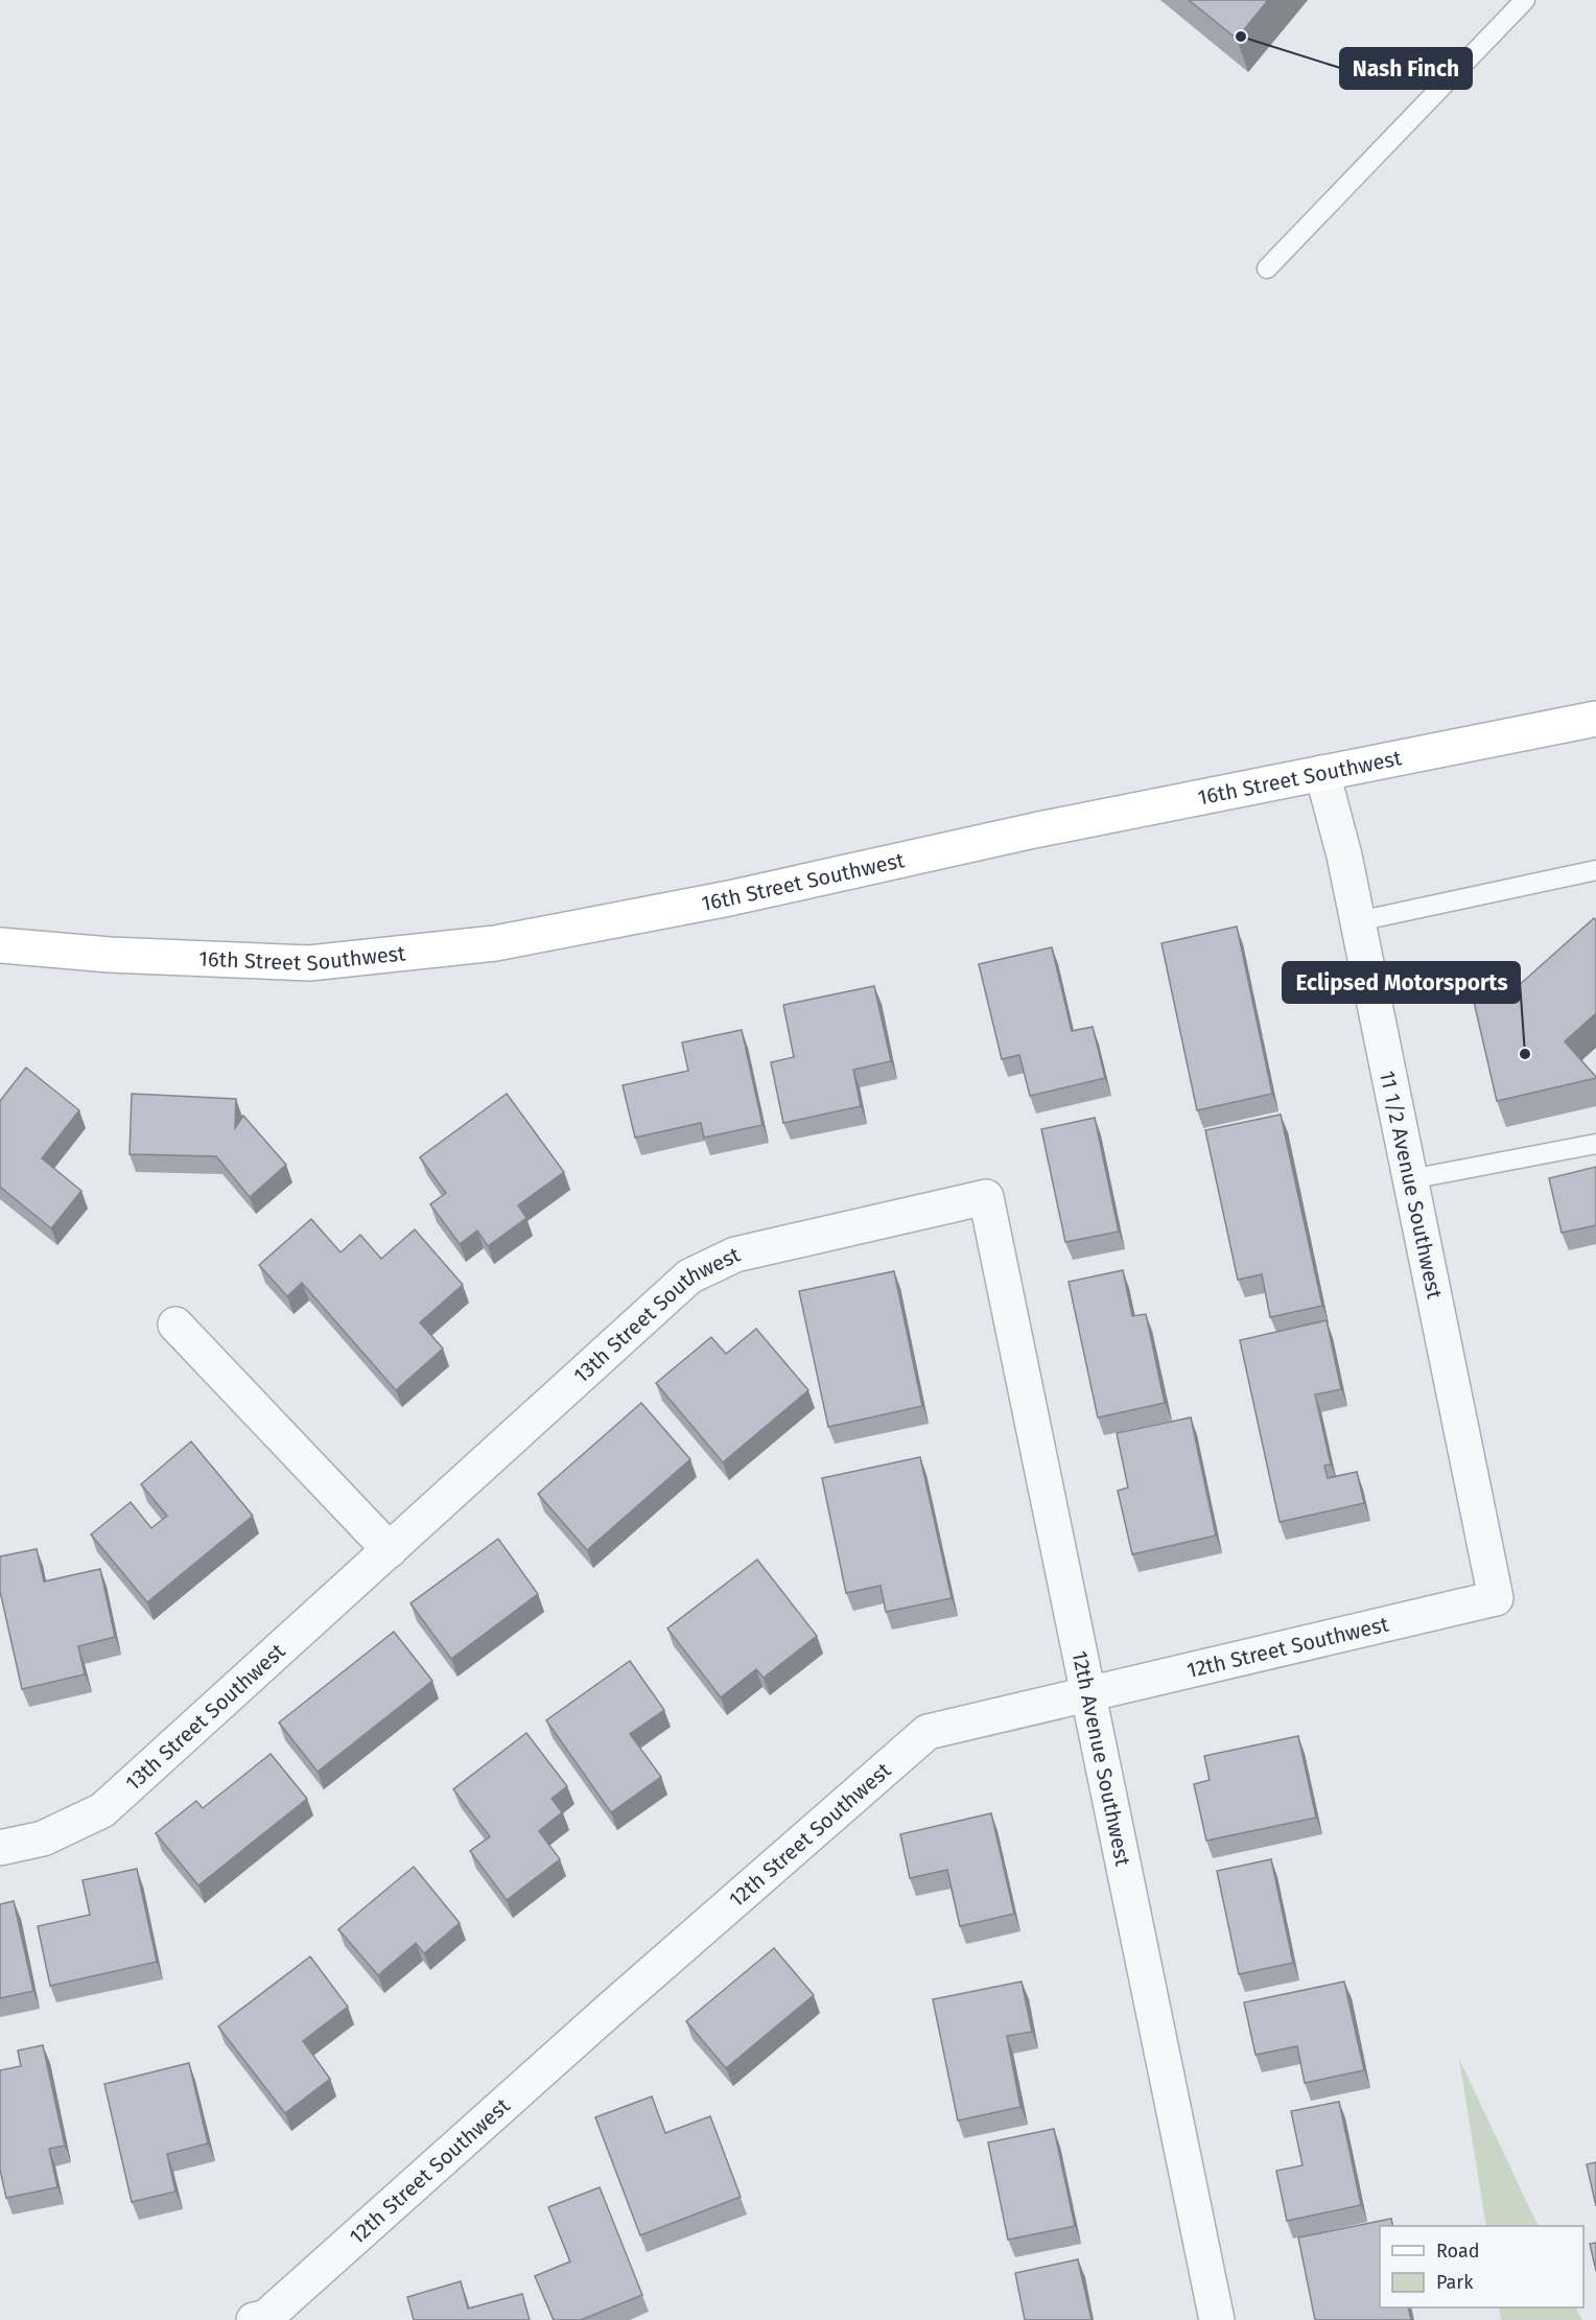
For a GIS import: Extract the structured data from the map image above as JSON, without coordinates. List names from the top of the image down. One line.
{"streets":{"main road":["16th Street Southwest"],"street":["11 1/2 Avenue Southwest","13th Street Southwest","12th Street Southwest","12th Avenue Southwest"]},"crossings":[["16th Street Southwest","11 1/2 Avenue Southwest"],["11 1/2 Avenue Southwest","12th Street Southwest"],["13th Street Southwest","12th Avenue Southwest"],["12th Street Southwest","12th Avenue Southwest"]],"places":["Nash Finch","Eclipsed Motorsports"],"legend":["Road","Park"]}
